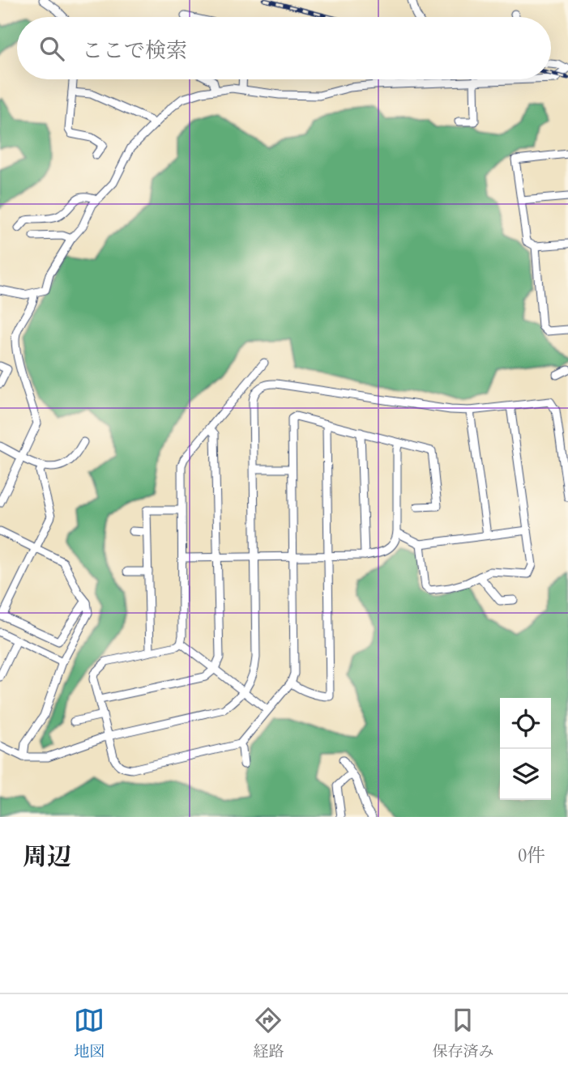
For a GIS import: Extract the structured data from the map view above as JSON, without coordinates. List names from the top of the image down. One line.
{"page":{"search":"ここで検索","heading":["周辺","0件"],"nav":["地図","経路","保存済み"]}}
